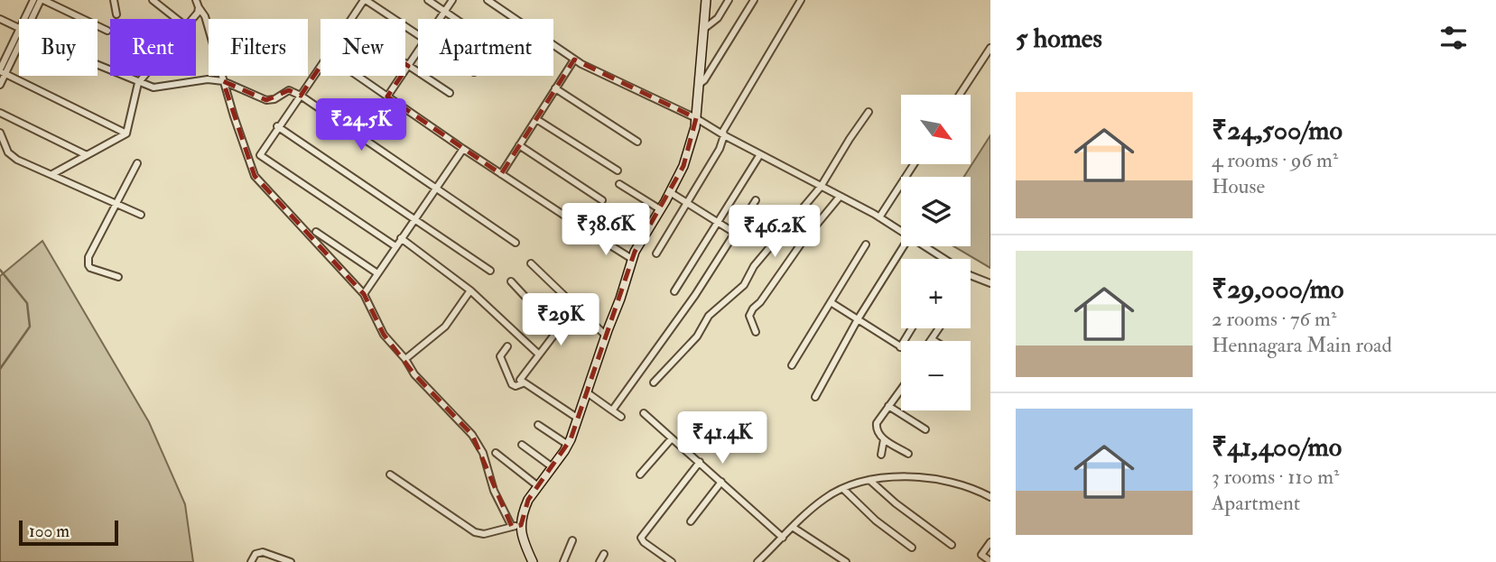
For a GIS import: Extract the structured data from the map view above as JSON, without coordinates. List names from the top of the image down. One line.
{"scale_bar":"100 m","north":"bottom right","page":{"heading":"5 homes","chip":["Buy","Rent","Filters","New","Apartment"],"list":[{"name":"₹24,500/mo","note":"4 rooms · 96 m² · House"},{"name":"₹29,000/mo","note":"2 rooms · 76 m² · Hennagara Main road"},{"name":"₹41,400/mo","note":"3 rooms · 110 m² · Apartment"}],"map_buttons":["+","−"],"price":["₹24.5K","₹38.6K","₹46.2K","₹29K","₹41.4K"],"scale":"100 m"}}
